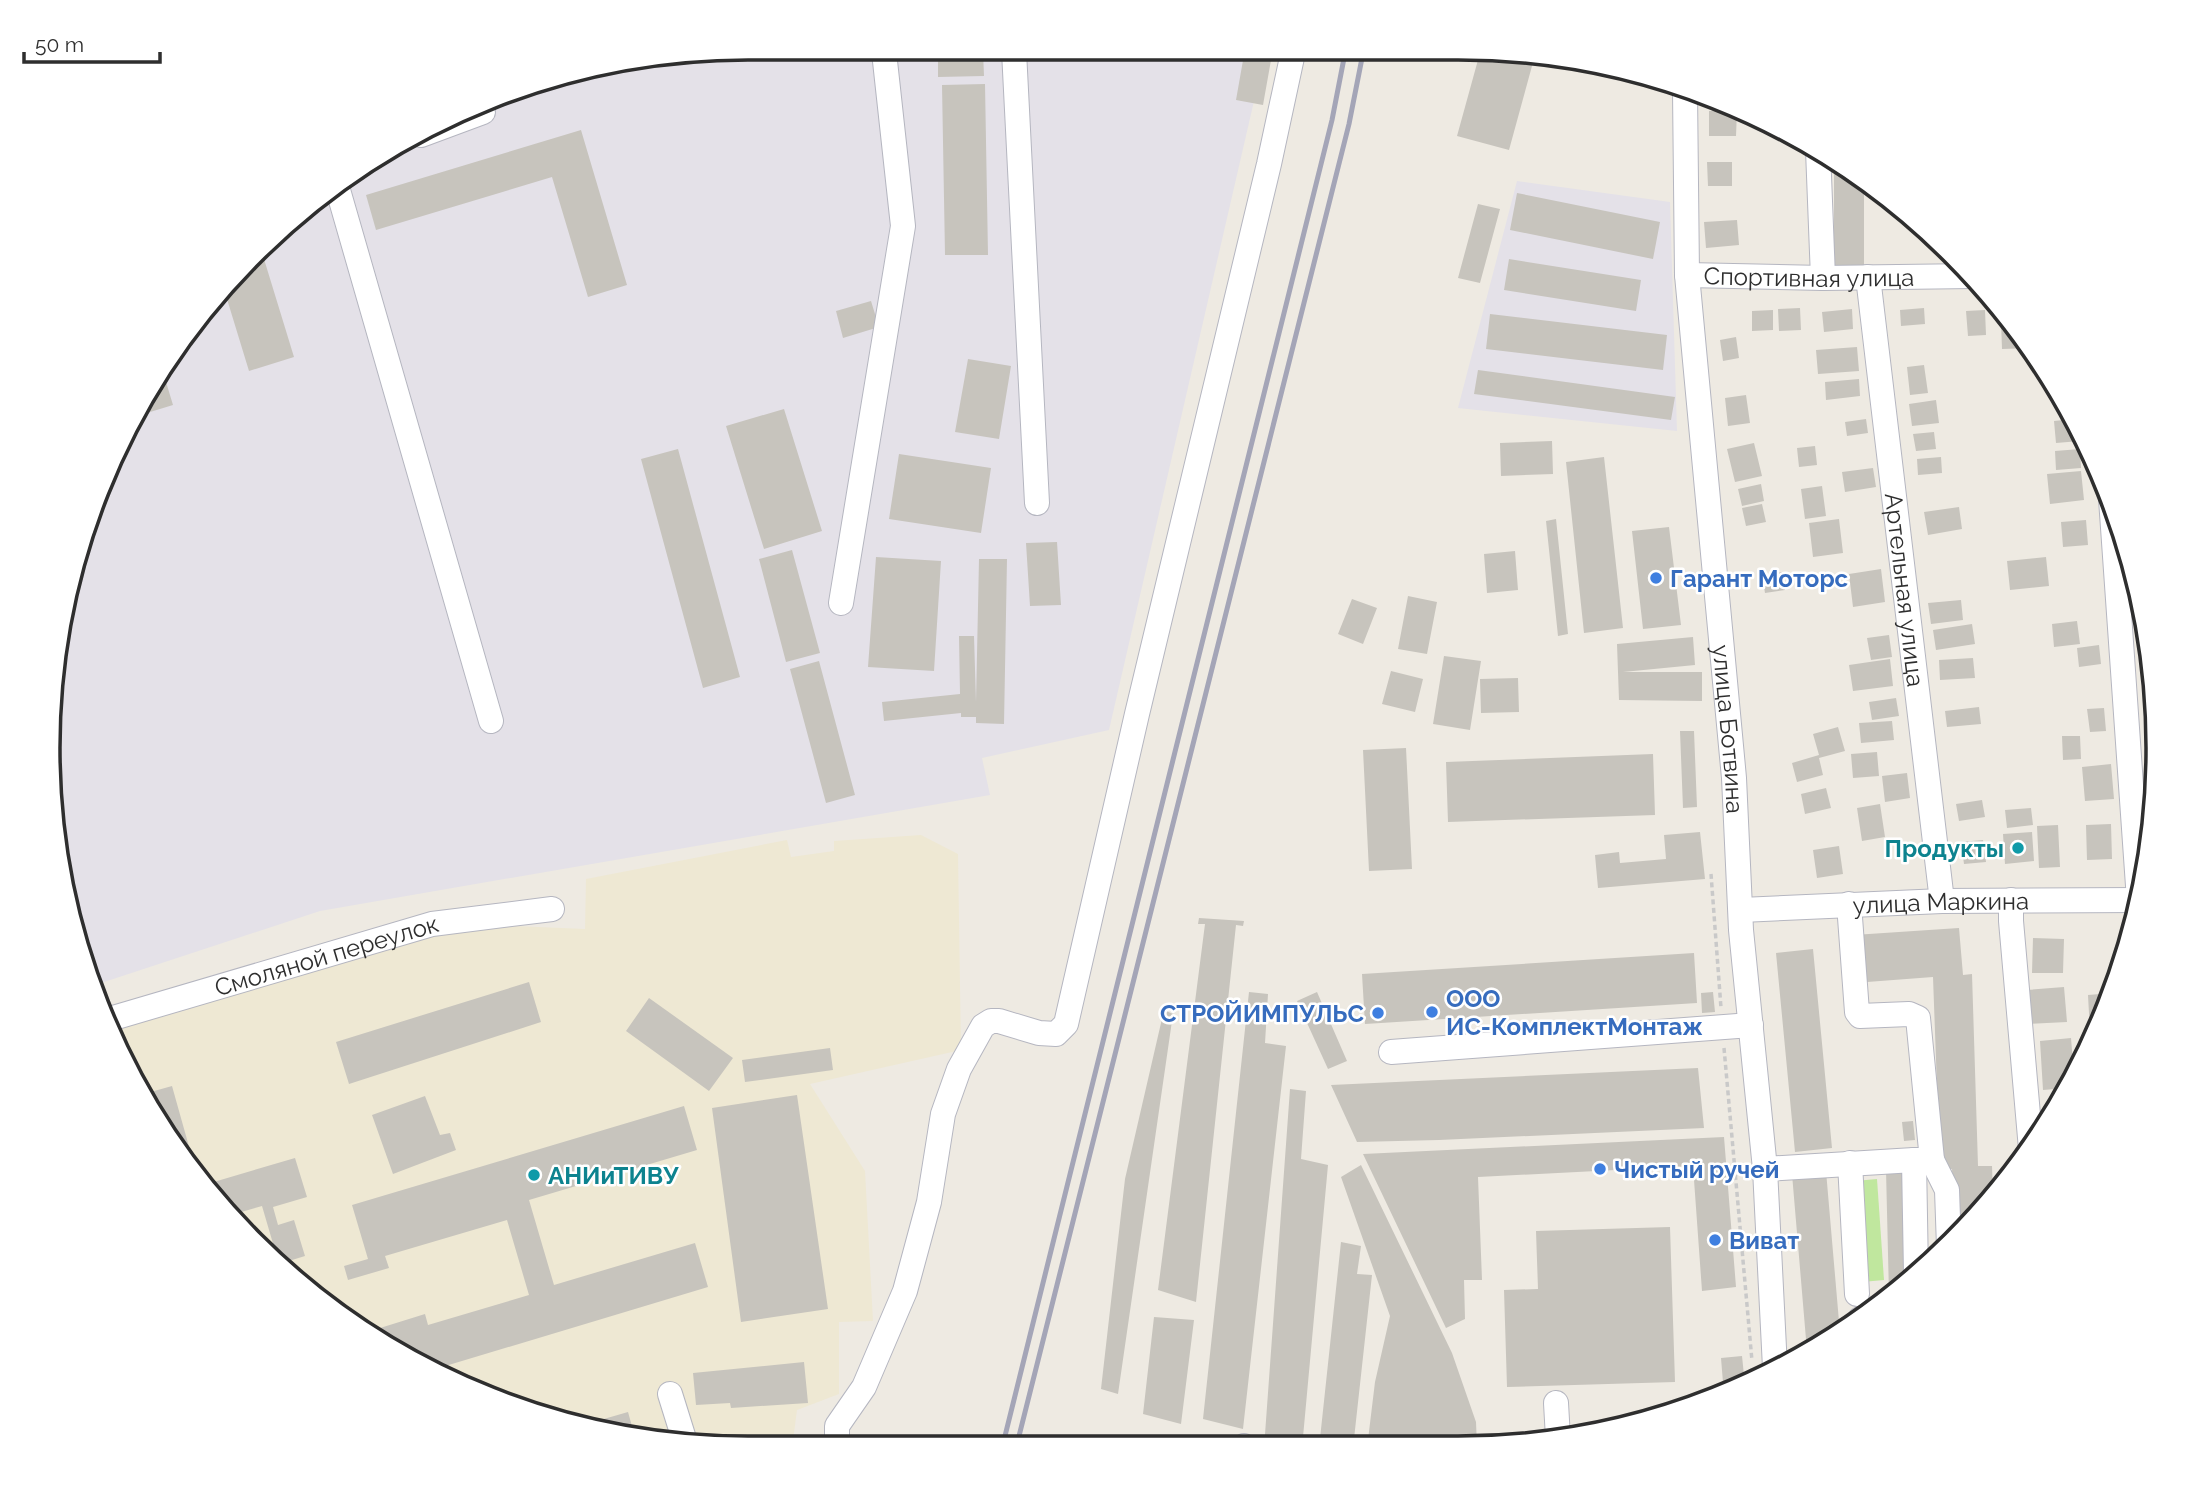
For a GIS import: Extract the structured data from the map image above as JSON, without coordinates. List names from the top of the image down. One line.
{"streets":{"street":["Спортивная улица","Артельная улица","улица Ботвина","улица Маркина","Смоляной переулок"]},"crossings":[["Спортивная улица","Артельная улица"],["Спортивная улица","улица Ботвина"],["Артельная улица","улица Маркина"],["улица Ботвина","улица Маркина"]],"places":["Гарант Моторс","Продукты","ООО ИС-КомплектМонтаж","СТРОЙИМПУЛЬС","Чистый ручей","АНИиТИВУ","Виват"],"scale_bar":"50 m"}
